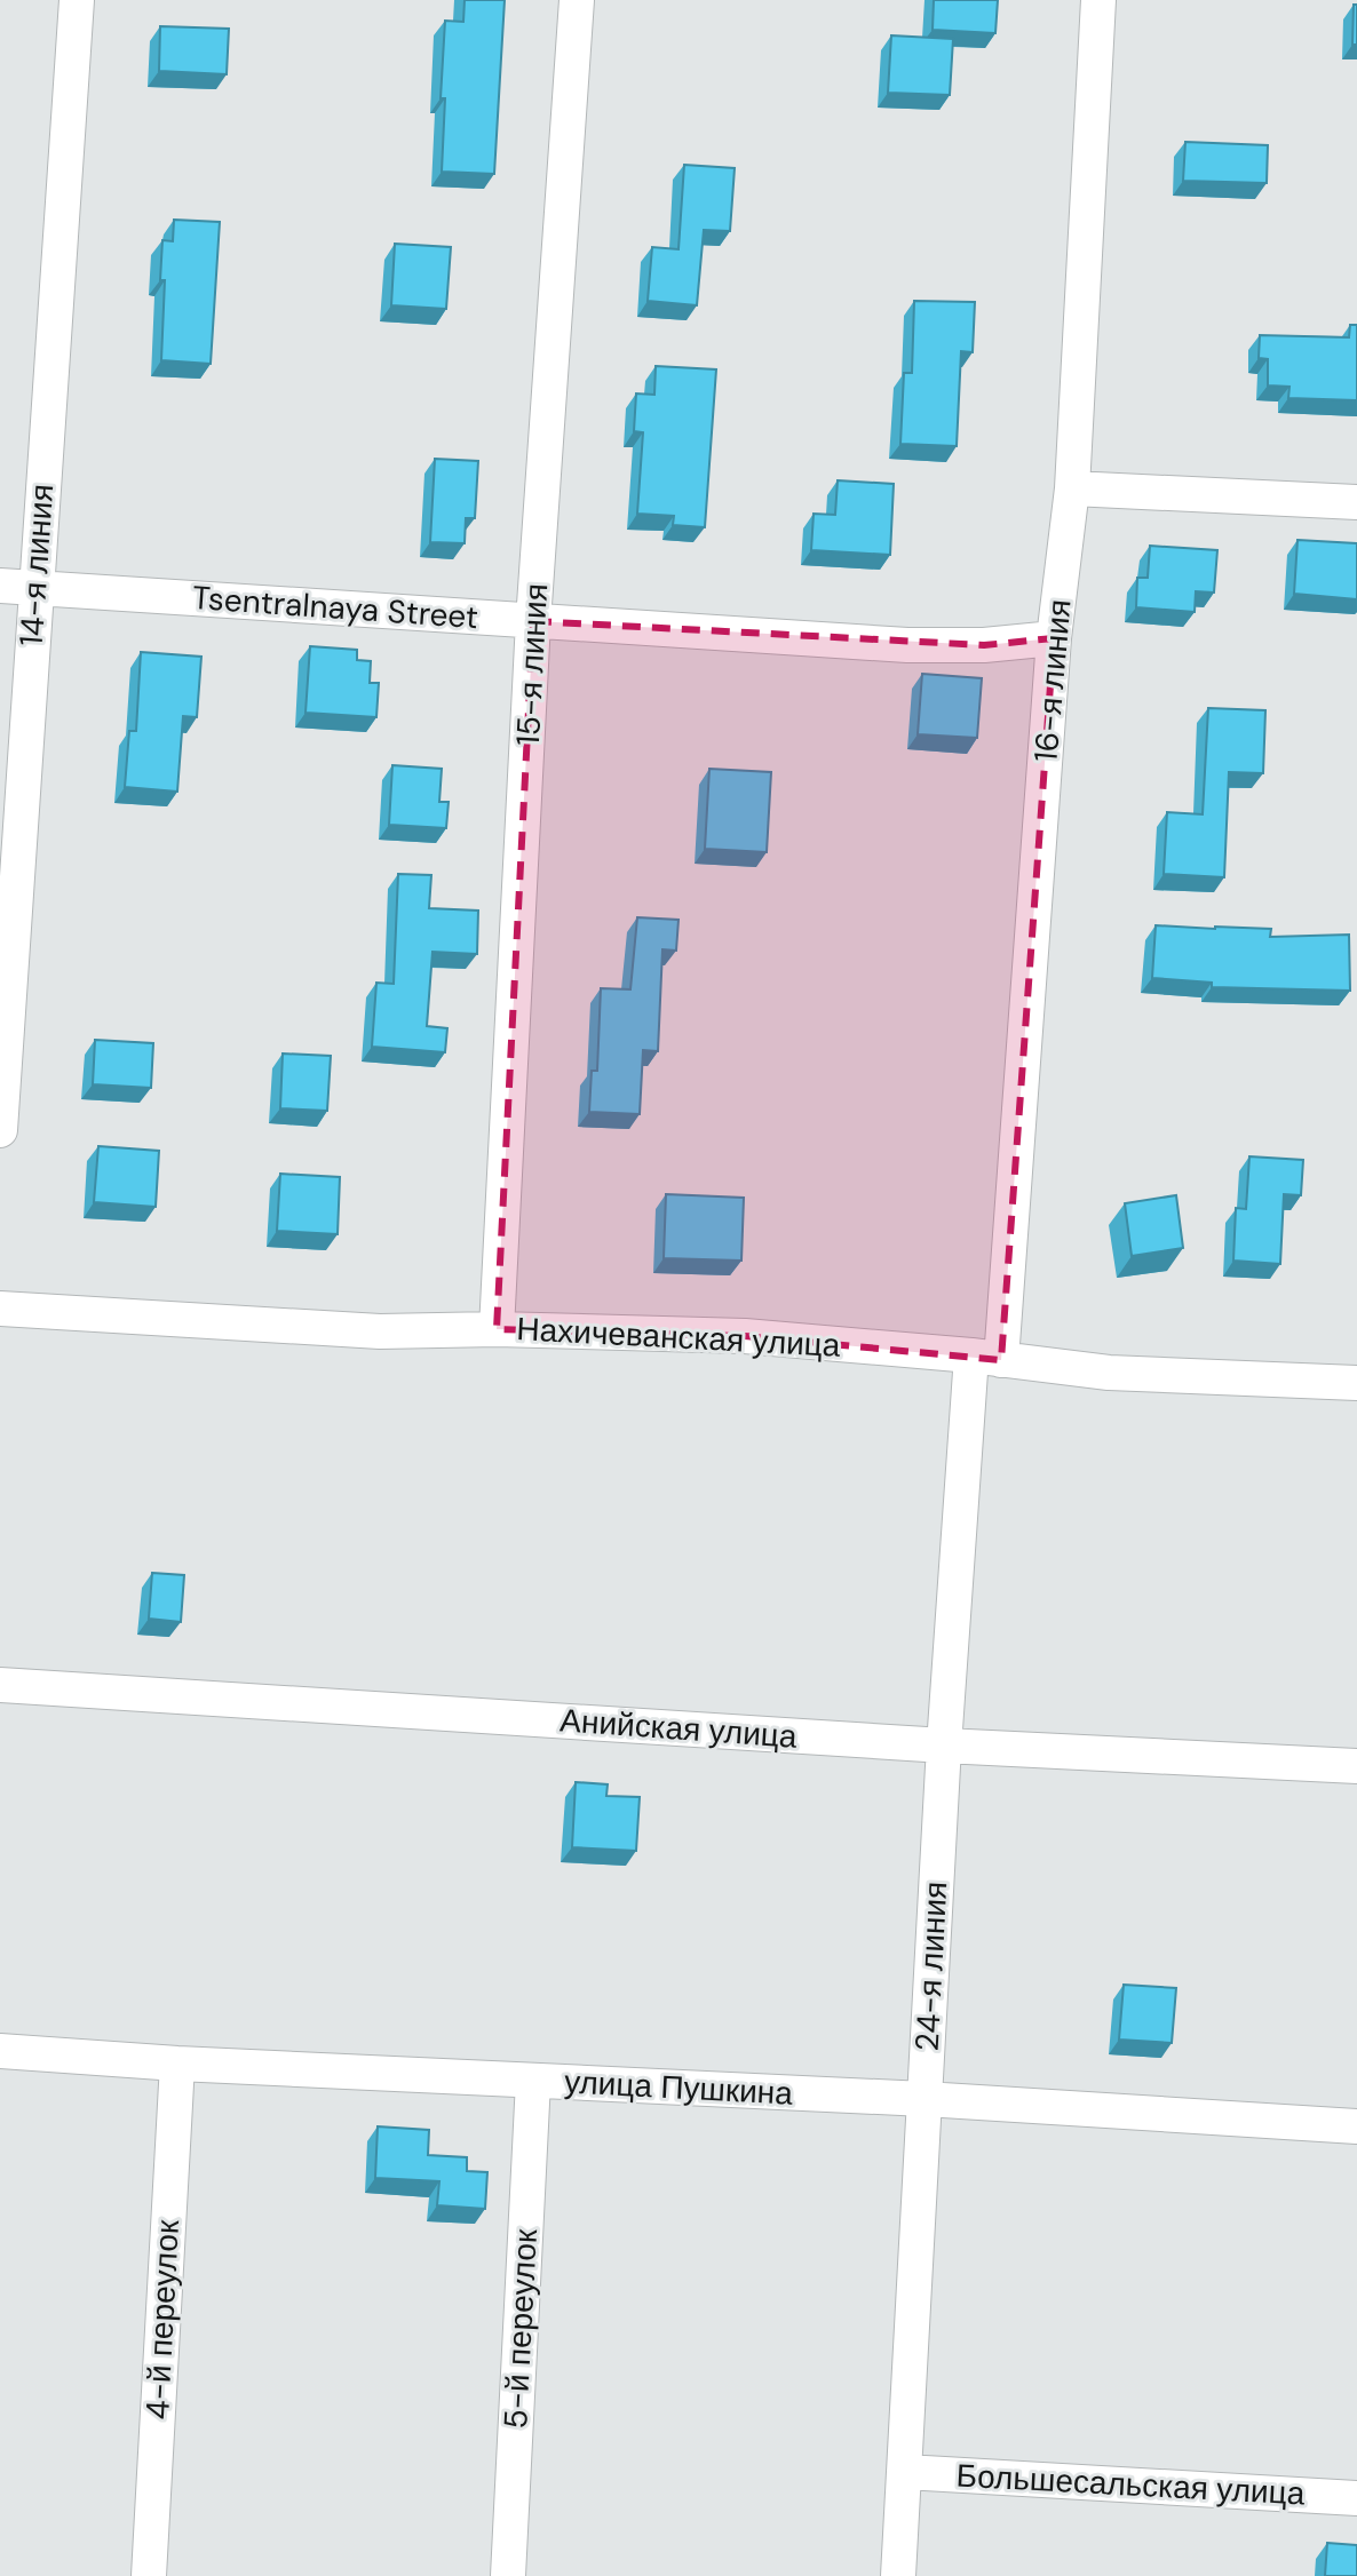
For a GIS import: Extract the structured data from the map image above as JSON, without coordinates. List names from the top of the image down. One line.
{"streets":{"street":["14-я линия","Tsentralnaya Street","15-я линия","16-я линия","Нахичеванская улица","Анийская улица","24-я линия","улица Пушкина","4-й переулок","5-й переулок","Большесальская улица"]},"crossings":[["14-я линия","Tsentralnaya Street"],["Tsentralnaya Street","15-я линия"],["Tsentralnaya Street","16-я линия"],["15-я линия","Нахичеванская улица"],["16-я линия","Нахичеванская улица"],["16-я линия","24-я линия"],["Нахичеванская улица","24-я линия"],["Анийская улица","24-я линия"],["24-я линия","улица Пушкина"],["24-я линия","Большесальская улица"],["улица Пушкина","4-й переулок"],["улица Пушкина","5-й переулок"]]}
